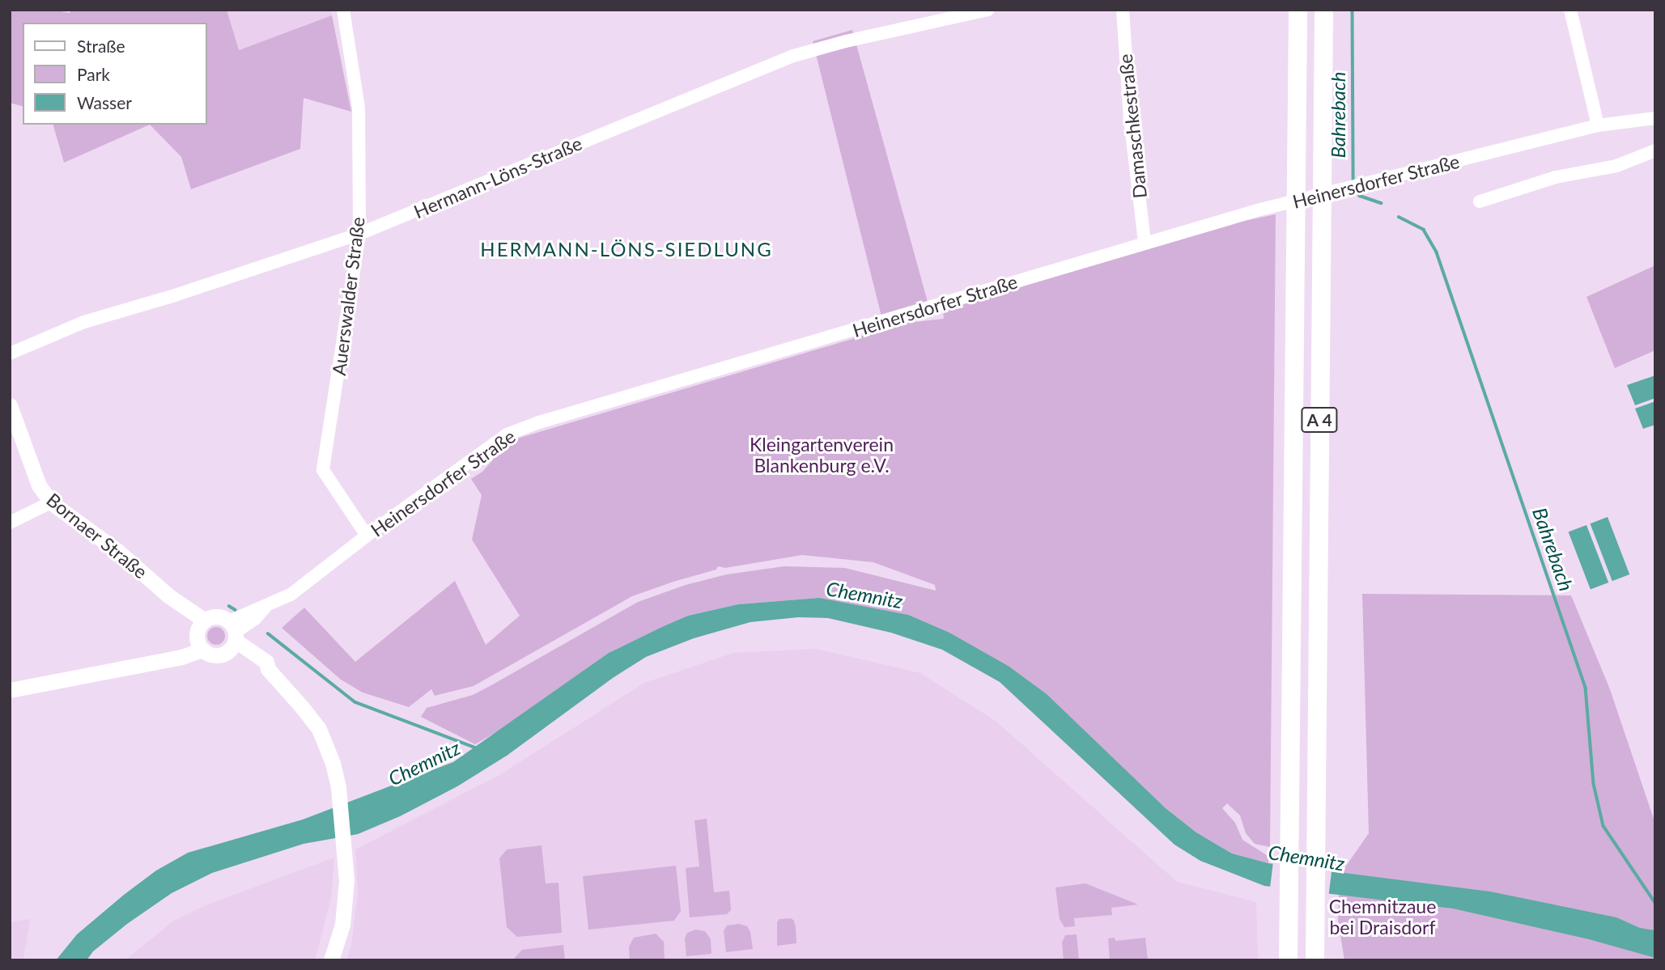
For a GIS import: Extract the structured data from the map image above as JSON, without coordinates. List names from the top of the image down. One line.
{"streets":{"highway":["A 4"],"main road":["Bornaer Straße"],"street":["Damaschkestraße","Hermann-Löns-Straße","Heinersdorfer Straße","Auerswalder Straße"]},"crossings":[["Damaschkestraße","Heinersdorfer Straße"],["Hermann-Löns-Straße","Auerswalder Straße"],["Heinersdorfer Straße","Auerswalder Straße"]],"districts":["HERMANN-LÖNS-SIEDLUNG"],"water":["Bahrebach","Chemnitz"],"parks":["Kleingartenverein Blankenburg e.V.","Chemnitzaue bei Draisdorf"],"legend":["Straße","Park","Wasser"]}
